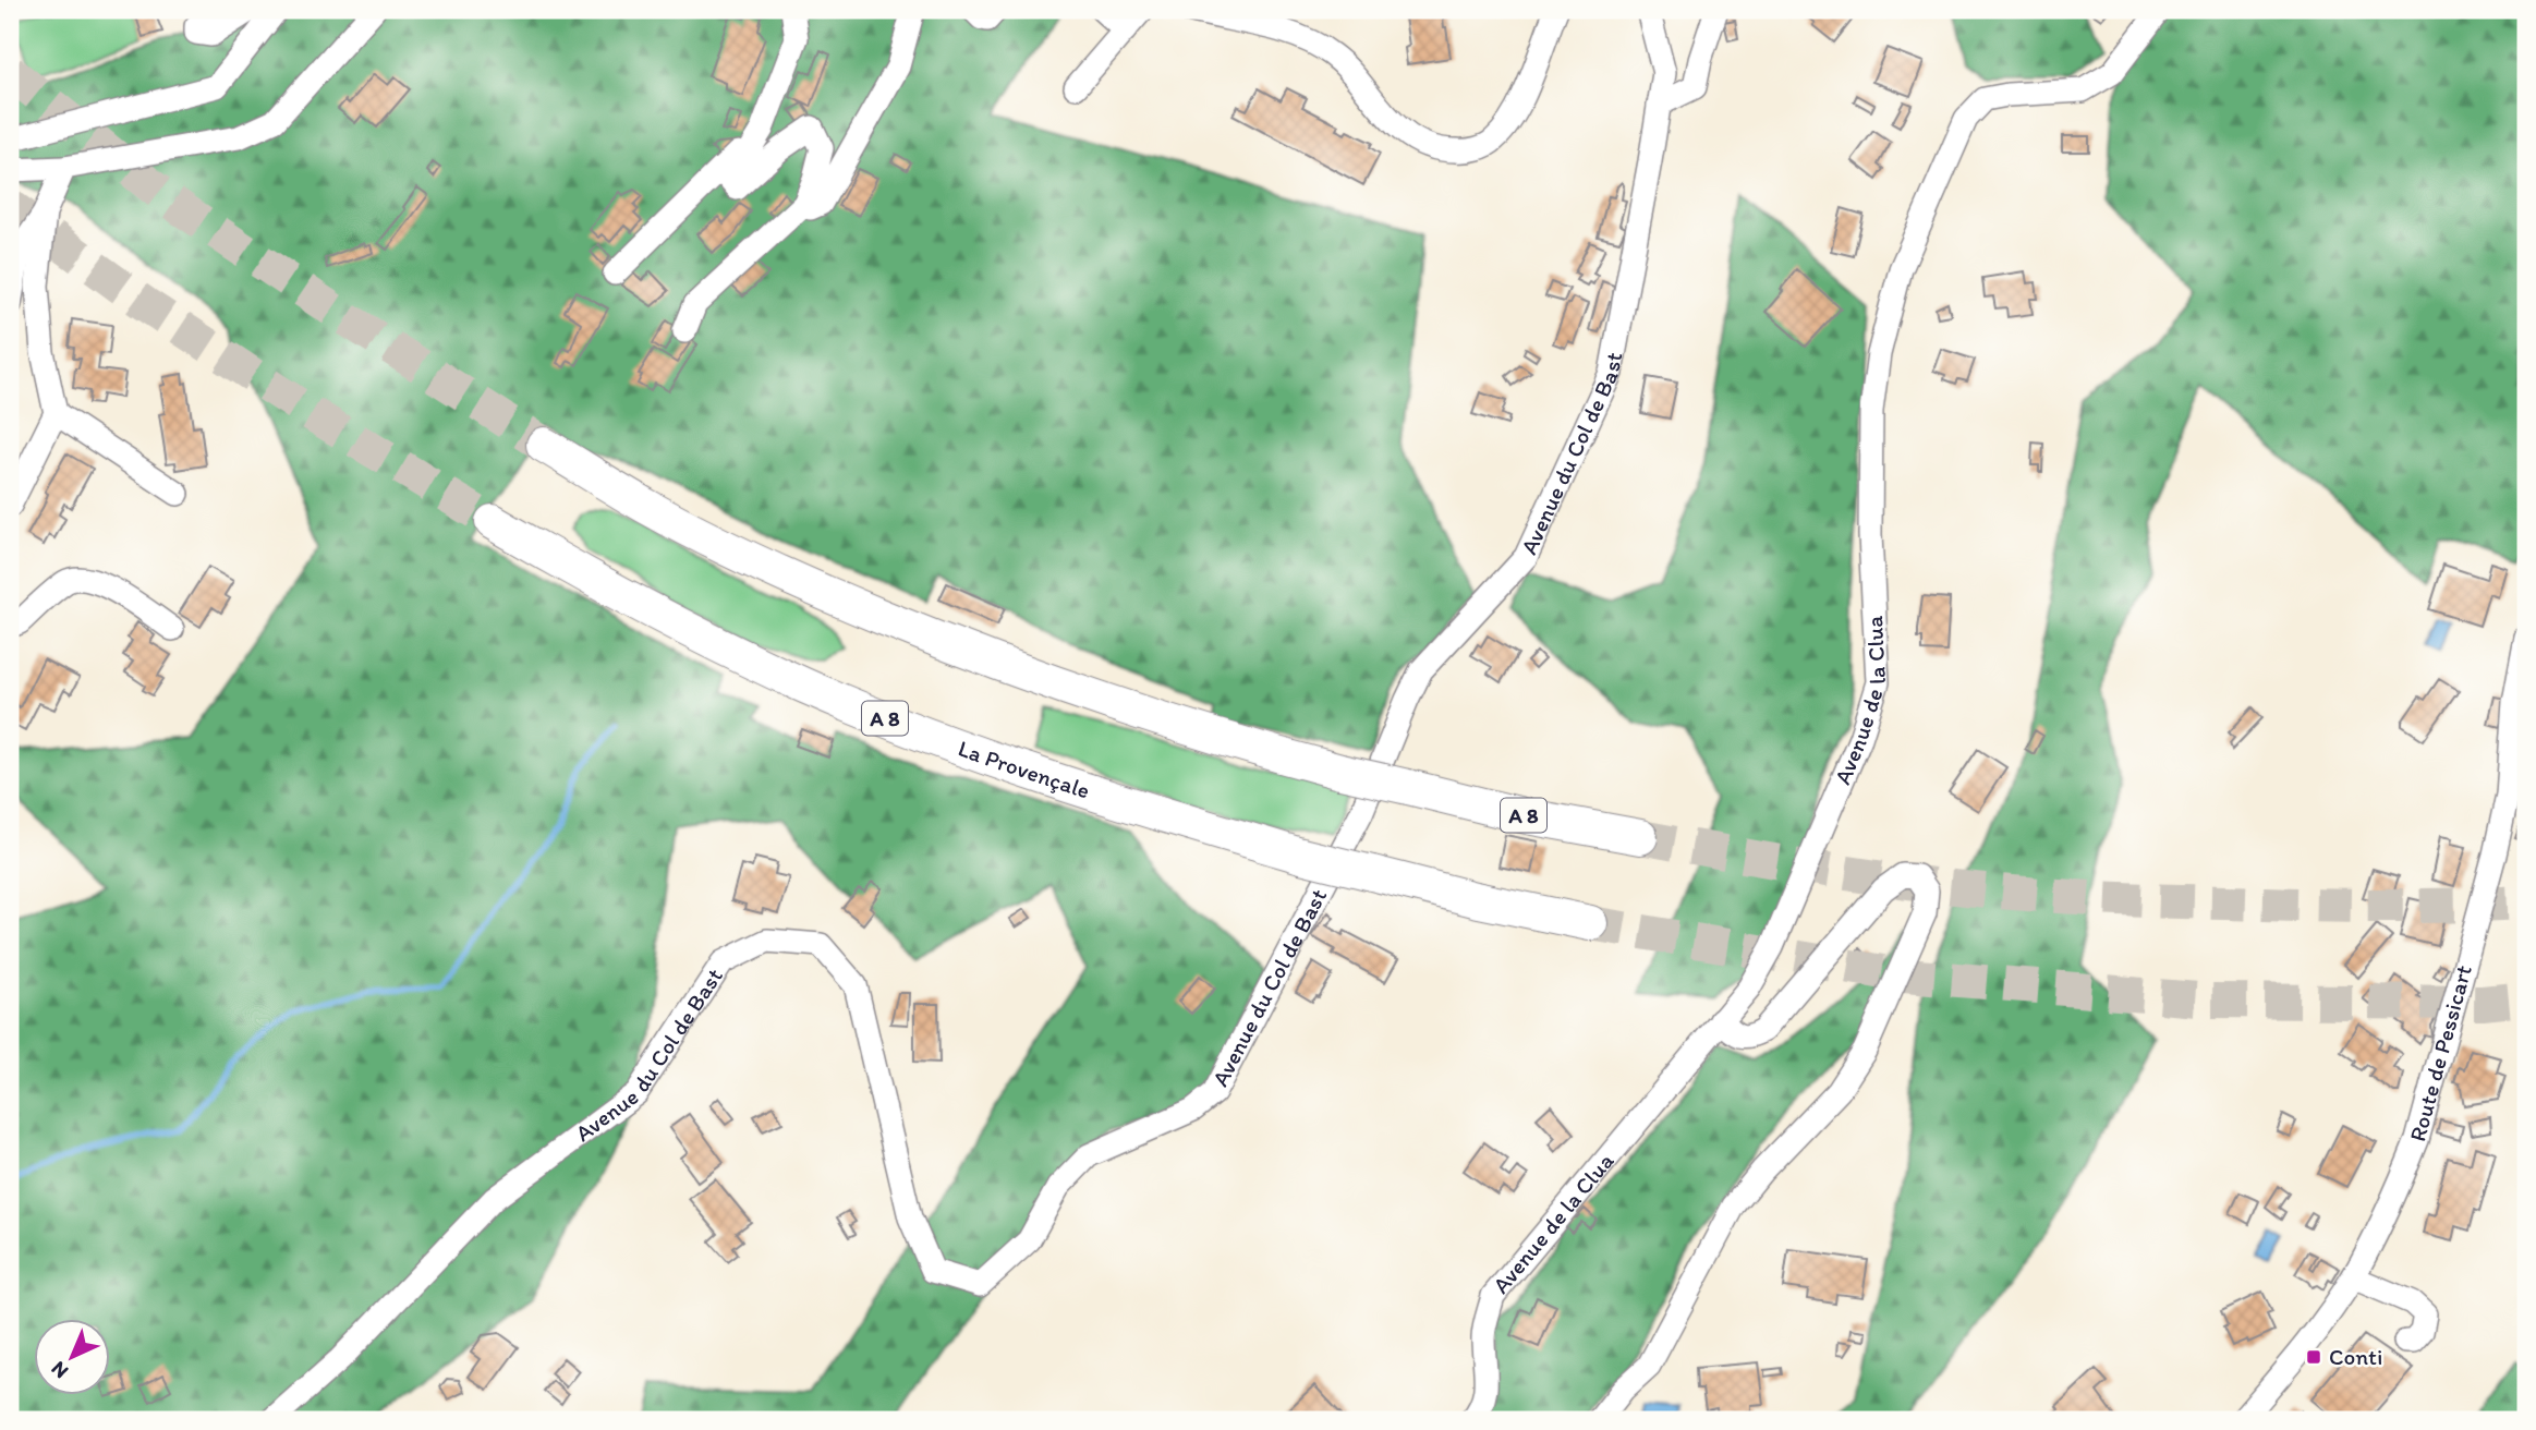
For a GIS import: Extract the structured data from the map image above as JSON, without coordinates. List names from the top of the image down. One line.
{"streets":{"highway":["A 8","La Provençale"],"street":["Avenue du Col de Bast","Avenue de la Clua","Route de Pessicart"]},"places":{"transit":["Conti"]},"north":"bottom left"}
